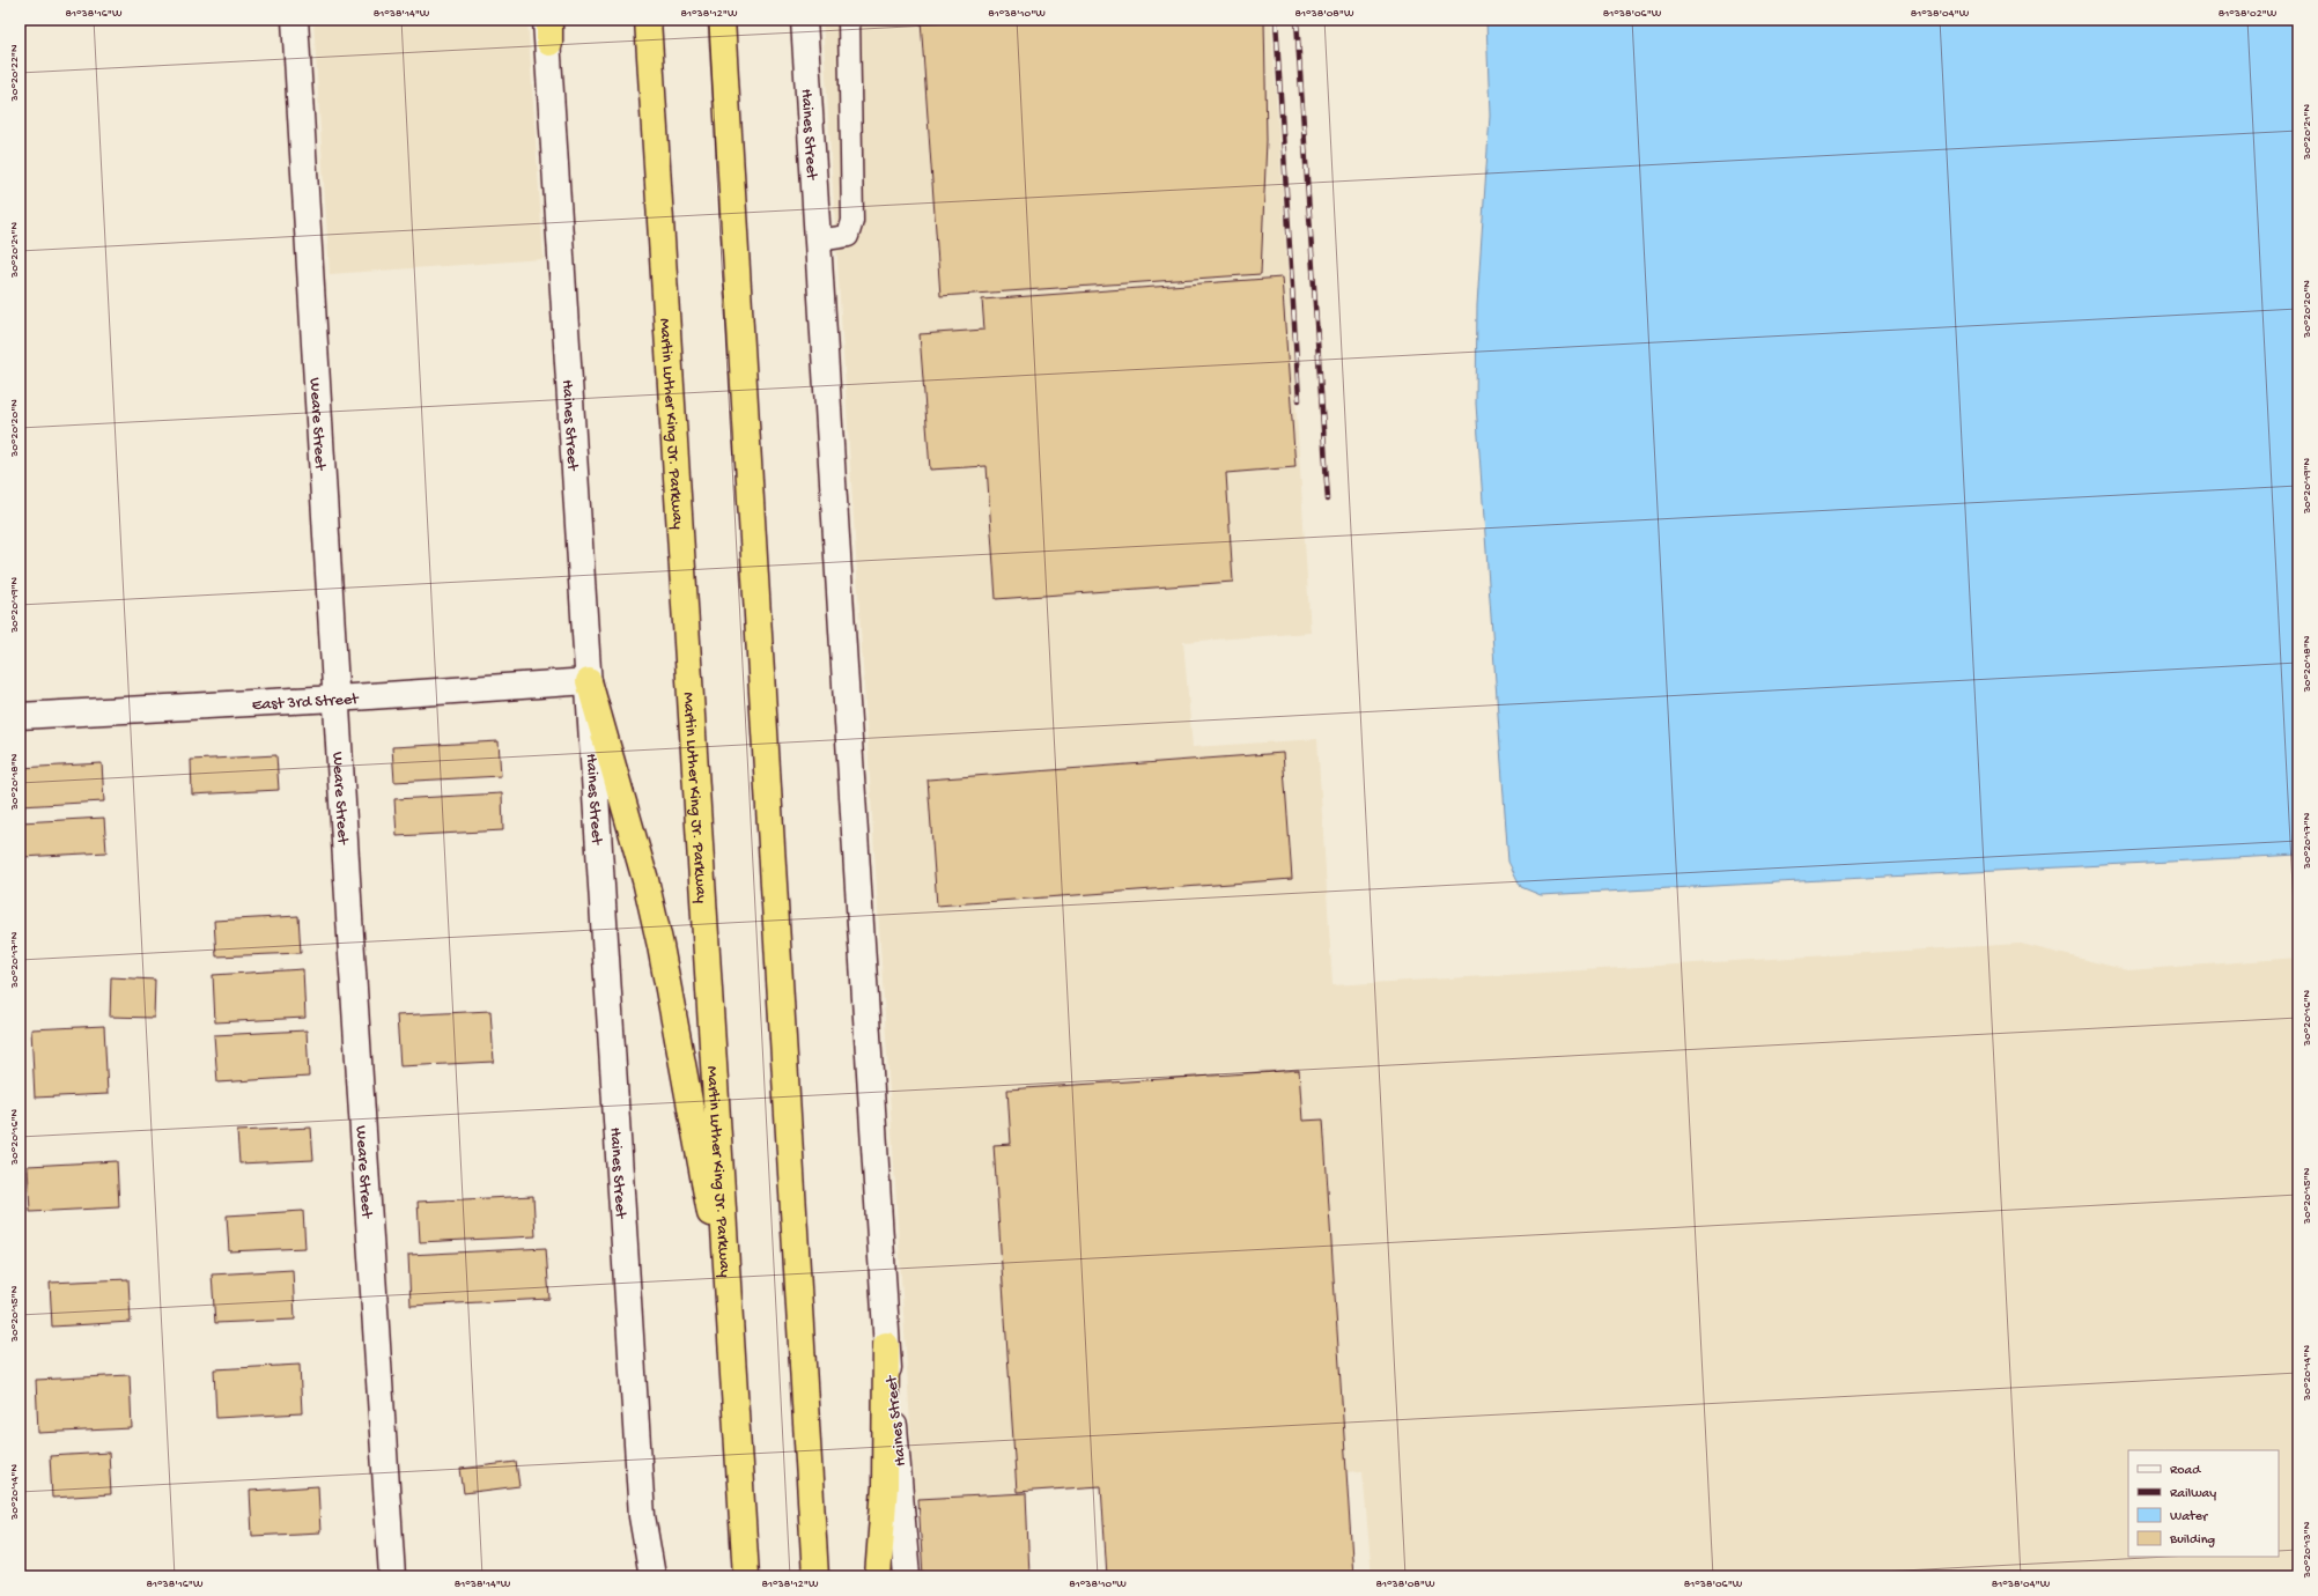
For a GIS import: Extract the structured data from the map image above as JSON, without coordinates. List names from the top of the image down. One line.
{"streets":{"highway":["Martin Luther King Jr. Parkway"],"street":["Haines Street","Weare Street","East 3rd Street"]},"crossings":[["Haines Street","East 3rd Street"],["Weare Street","East 3rd Street"]],"legend":["Road","Railway","Water","Building"],"coordinates":["81°38'16\"W","81°38'14\"W","81°38'12\"W","81°38'10\"W","81°38'08\"W","81°38'06\"W","81°38'04\"W","81°38'02\"W","30°20'22\"N","30°20'21\"N","30°20'20\"N","30°20'19\"N","30°20'18\"N","30°20'17\"N","30°20'16\"N","30°20'15\"N","30°20'14\"N","30°20'13\"N"]}
